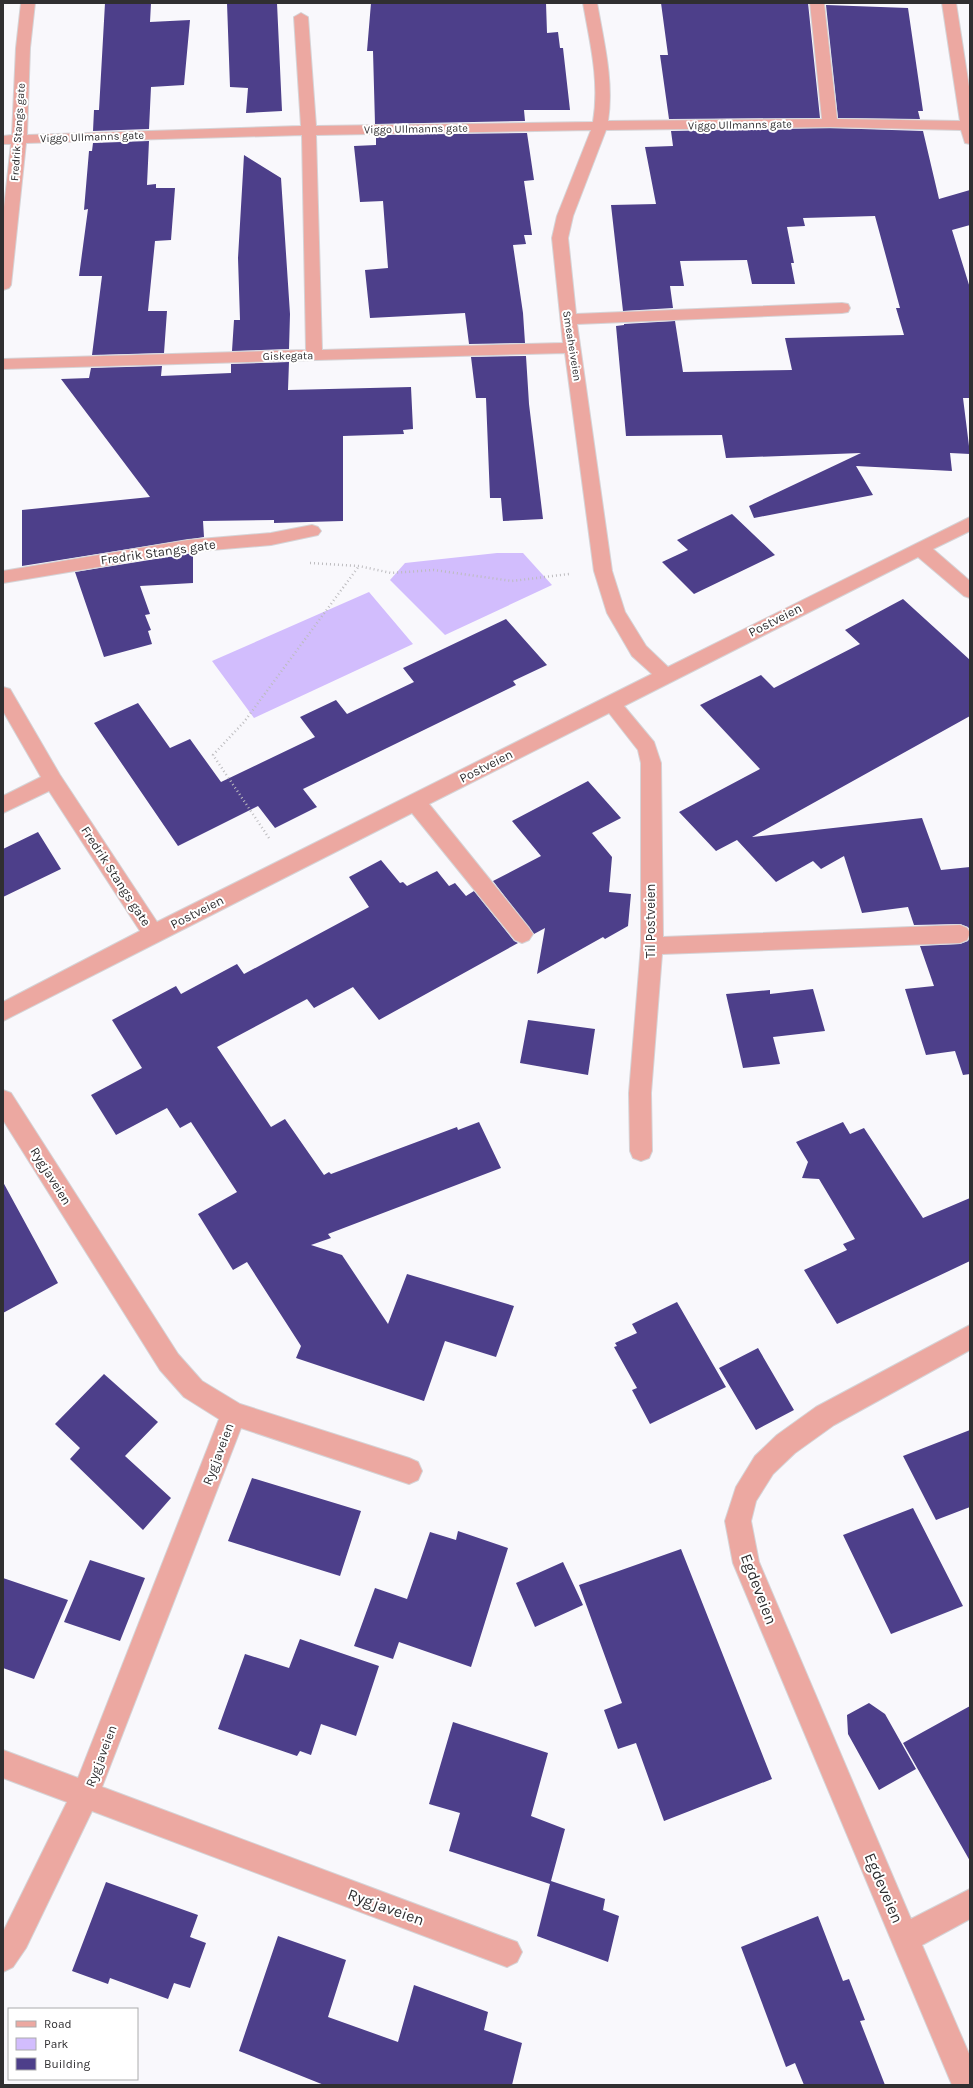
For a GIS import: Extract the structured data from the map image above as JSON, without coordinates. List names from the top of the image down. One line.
{"streets":{"street":["Viggo Ullmanns gate","Fredrik Stangs gate","Smeaheiveien","Giskegata","Postveien","Til Postveien","Rygjaveien","Egdeveien"]},"crossings":[["Viggo Ullmanns gate","Fredrik Stangs gate"],["Viggo Ullmanns gate","Smeaheiveien"],["Fredrik Stangs gate","Postveien"],["Smeaheiveien","Giskegata"],["Smeaheiveien","Postveien"],["Postveien","Til Postveien"]],"legend":["Road","Park","Building"]}
